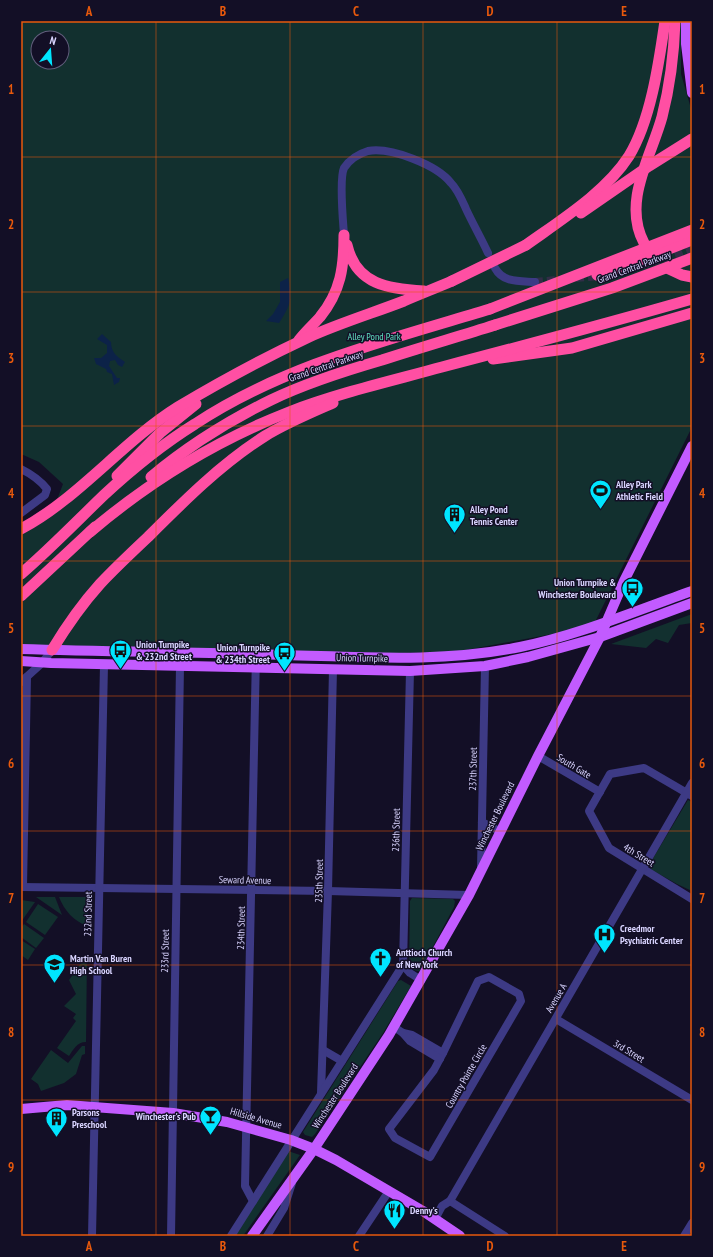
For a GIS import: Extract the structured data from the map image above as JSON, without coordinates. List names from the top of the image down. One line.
{"streets":{"highway":["Grand Central Parkway"],"main road":["Union Turnpike","Winchester Boulevard","Hillside Avenue"],"street":["South Gate","237th Street","236th Street","4th Street","Seward Avenue","235th Street","232nd Street","234th Street","233rd Street","Avenue A","3rd Street","Country Pointe Circle"]},"crossings":[["Union Turnpike","237th Street"],["Union Turnpike","Winchester Boulevard"],["Union Turnpike","236th Street"],["Union Turnpike","235th Street"],["Union Turnpike","232nd Street"],["Union Turnpike","234th Street"],["Union Turnpike","233rd Street"],["South Gate","Winchester Boulevard"],["South Gate","4th Street"],["237th Street","Winchester Boulevard"],["Winchester Boulevard","236th Street"],["Winchester Boulevard","Seward Avenue"],["Winchester Boulevard","235th Street"],["Winchester Boulevard","234th Street"],["Winchester Boulevard","Hillside Avenue"],["236th Street","Seward Avenue"],["4th Street","Avenue A"],["Seward Avenue","235th Street"],["Seward Avenue","232nd Street"],["Seward Avenue","234th Street"],["Seward Avenue","233rd Street"],["232nd Street","Hillside Avenue"],["234th Street","Hillside Avenue"],["233rd Street","Hillside Avenue"],["Avenue A","3rd Street"],["Avenue A","Hillside Avenue"]],"parks":["Alley Pond Park"],"places":{"sports":["Alley Park Athletic Field"],"building":["Alley Pond Tennis Center","Parsons Preschool"],"bus stop":["Union Turnpike & Winchester Boulevard","Union Turnpike & 232nd Street","Union Turnpike & 234th Street"],"hospital":["Creedmor Psychiatric Center"],"church":["Anttioch Church of New York"],"school or university":["Martin Van Buren High School"],"bar":["Winchester's Pub"],"restaurant":["Denny's"]},"north":"top","grid":{"columns":["A","B","C","D","E"],"rows":["1","2","3","4","5","6","7","8","9"]}}
